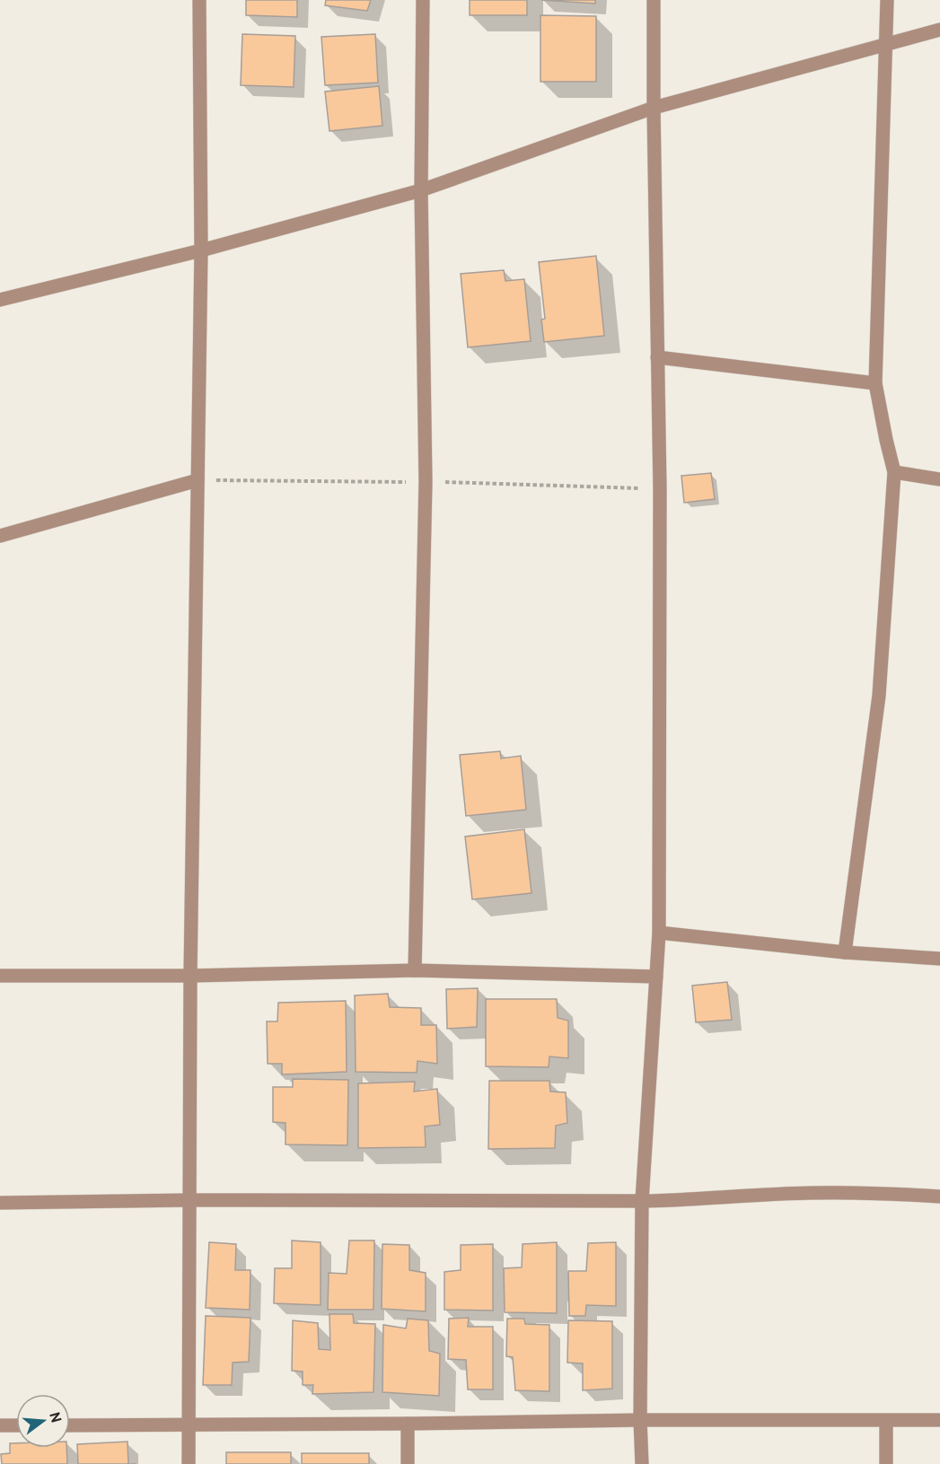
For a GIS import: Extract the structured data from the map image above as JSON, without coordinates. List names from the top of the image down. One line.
{"north":"right"}
